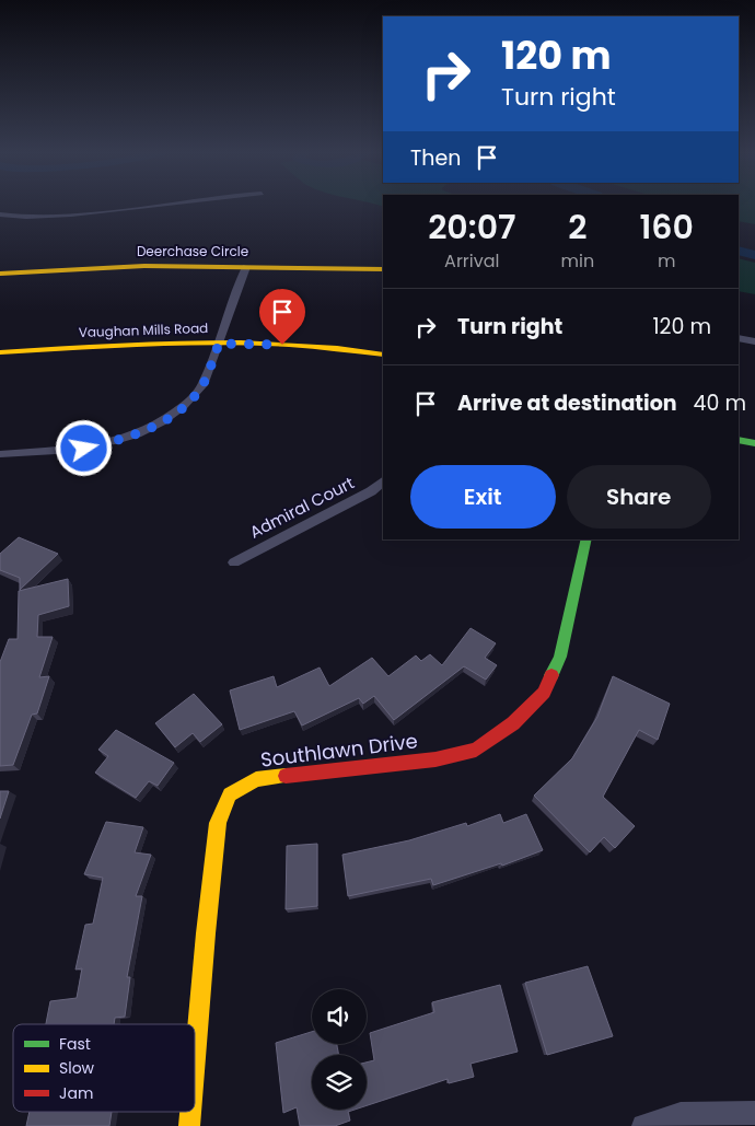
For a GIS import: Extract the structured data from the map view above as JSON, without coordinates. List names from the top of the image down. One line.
{"streets":{"street":["Deerchase Circle","Vaughan Mills Road","Admiral Court","Southlawn Drive"]},"legend":["Fast","Slow","Jam"],"page":{"turn":["120 m","Turn right"],"then":"Then","eta":["20:07","Arrival","2","min","160","m"],"list":[{"name":"Turn right","value":"120 m"},{"name":"Arrive at destination","value":"40 m"}],"buttons":["Exit","Share"]}}
